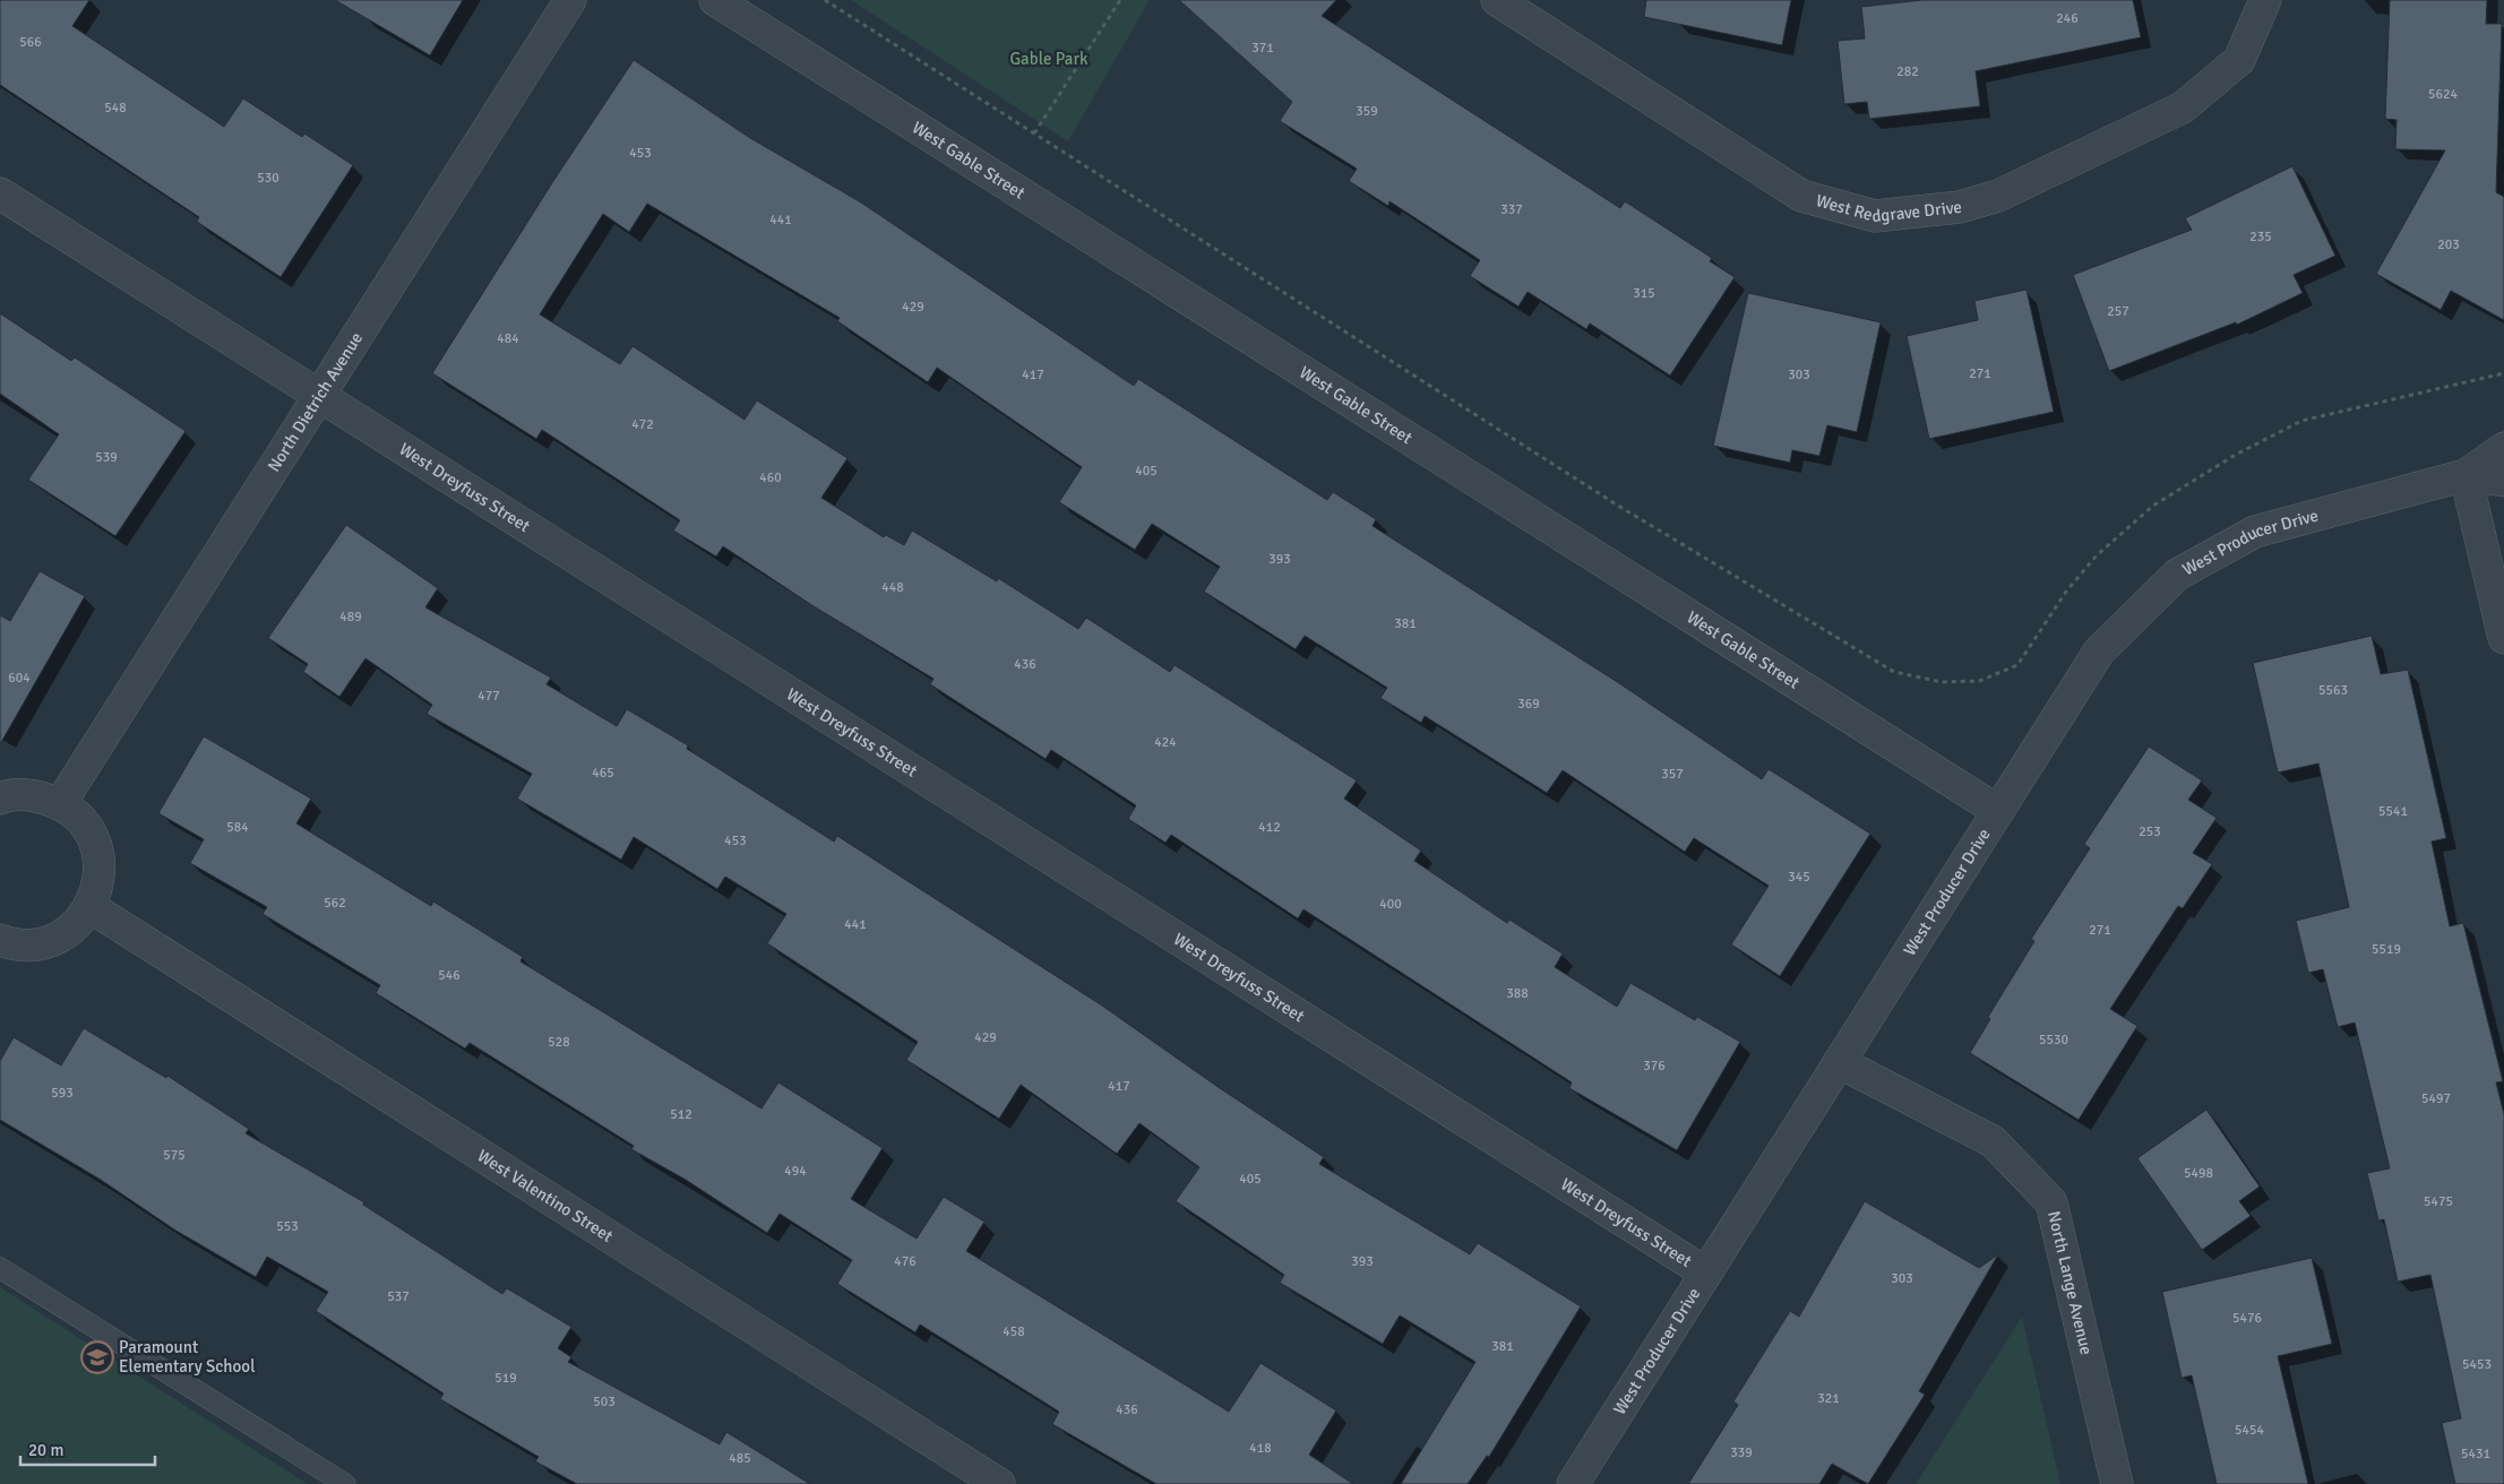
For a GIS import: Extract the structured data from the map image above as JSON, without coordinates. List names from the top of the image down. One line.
{"streets":{"street":["West Gable Street","West Redgrave Drive","North Dietrich Avenue","West Dreyfuss Street","West Producer Drive","West Valentino Street","North Lange Avenue"]},"crossings":[["West Gable Street","West Producer Drive"],["North Dietrich Avenue","West Dreyfuss Street"],["West Dreyfuss Street","West Producer Drive"],["West Producer Drive","North Lange Avenue"]],"parks":["Gable Park"],"places":{"school or university":["Paramount Elementary School"]},"house_numbers":["246","566","371","282","5624","548","359","453","530","337","441","235","203","315","429","257","484","271","417","303","472","539","405","460","393","448","489","381","436","604","5563","477","369","424","465","357","5541","584","412","253","453","345","562","400","441","271","5519","546","388","429","5530","528","376","417","593","5497","512","575","494","5498","405","5475","553","476","393","303","537","5476","458","381","5453","519","321","503","436","5454","418","339","5431","485"],"scale_bar":"20 m"}
